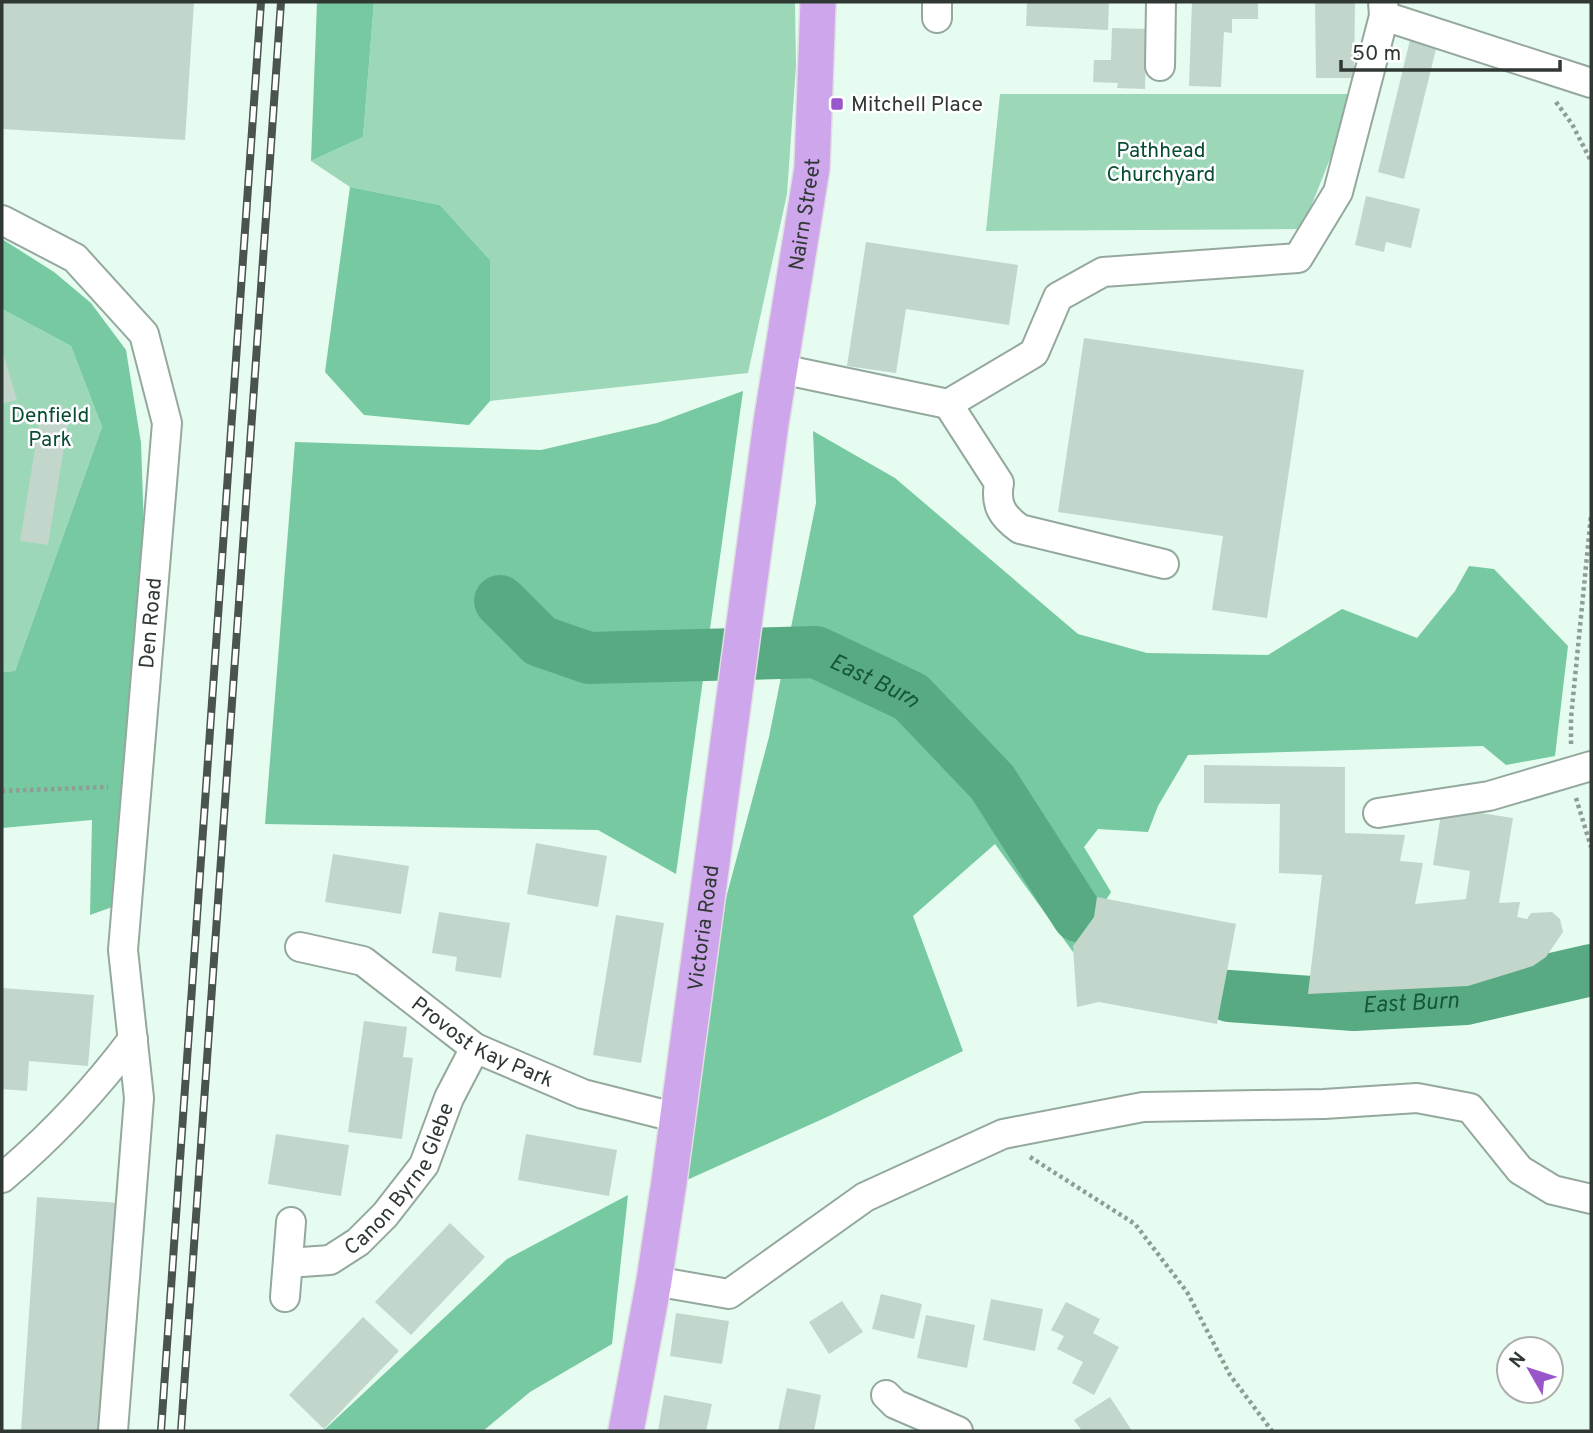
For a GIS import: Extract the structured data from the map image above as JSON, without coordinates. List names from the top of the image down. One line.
{"streets":{"main road":["Nairn Street","Victoria Road"],"street":["Den Road","Provost Kay Park","Canon Byrne Glebe"]},"crossings":[["Nairn Street","Victoria Road"],["Victoria Road","Provost Kay Park"],["Provost Kay Park","Canon Byrne Glebe"]],"water":["East Burn"],"parks":["Pathhead Churchyard","Denfield Park"],"places":{"transit":["Mitchell Place"]},"scale_bar":"50 m","north":"top left"}
